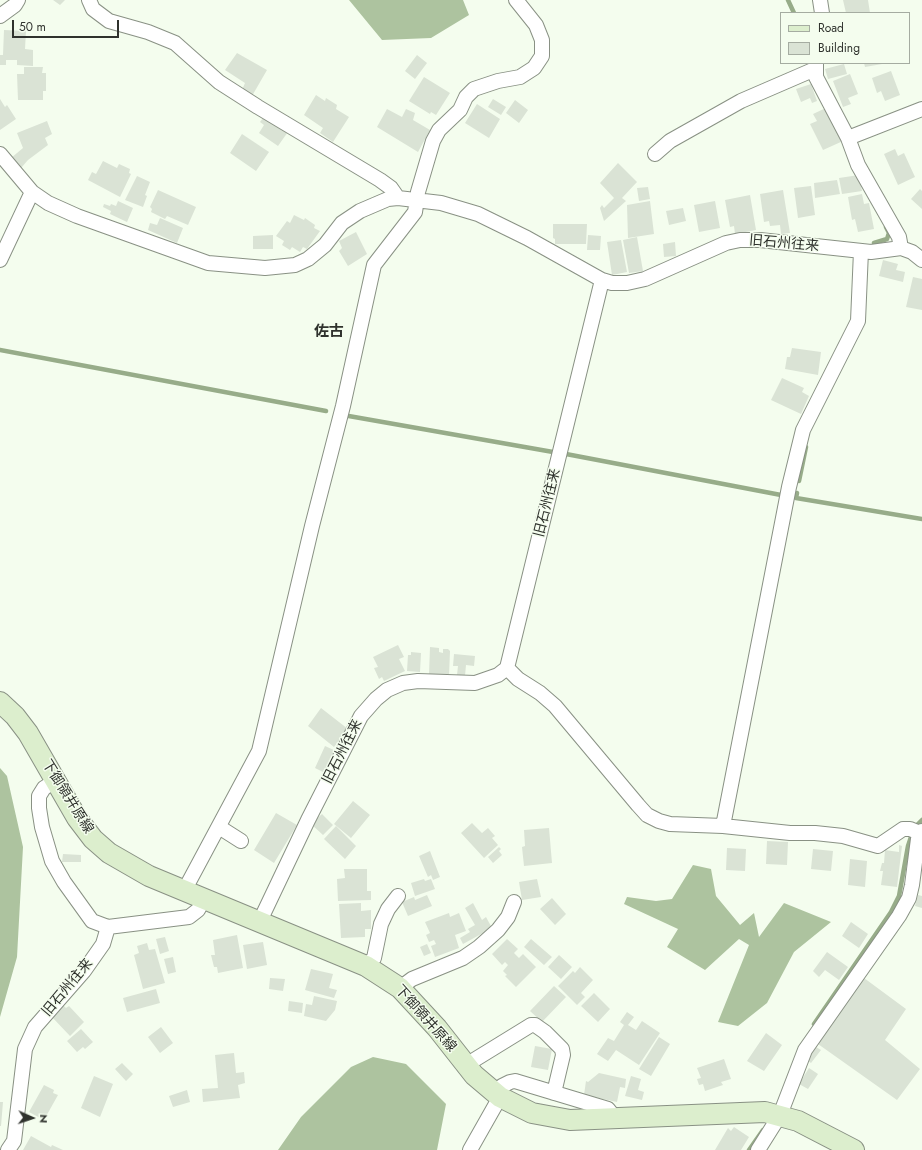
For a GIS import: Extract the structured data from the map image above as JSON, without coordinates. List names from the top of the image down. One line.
{"streets":{"main road":["下御領井原線"],"street":["旧石州往来"]},"crossings":[["旧石州往来","下御領井原線"]],"districts":["佐古"],"legend":["Road","Building"],"scale_bar":"50 m","north":"right"}
